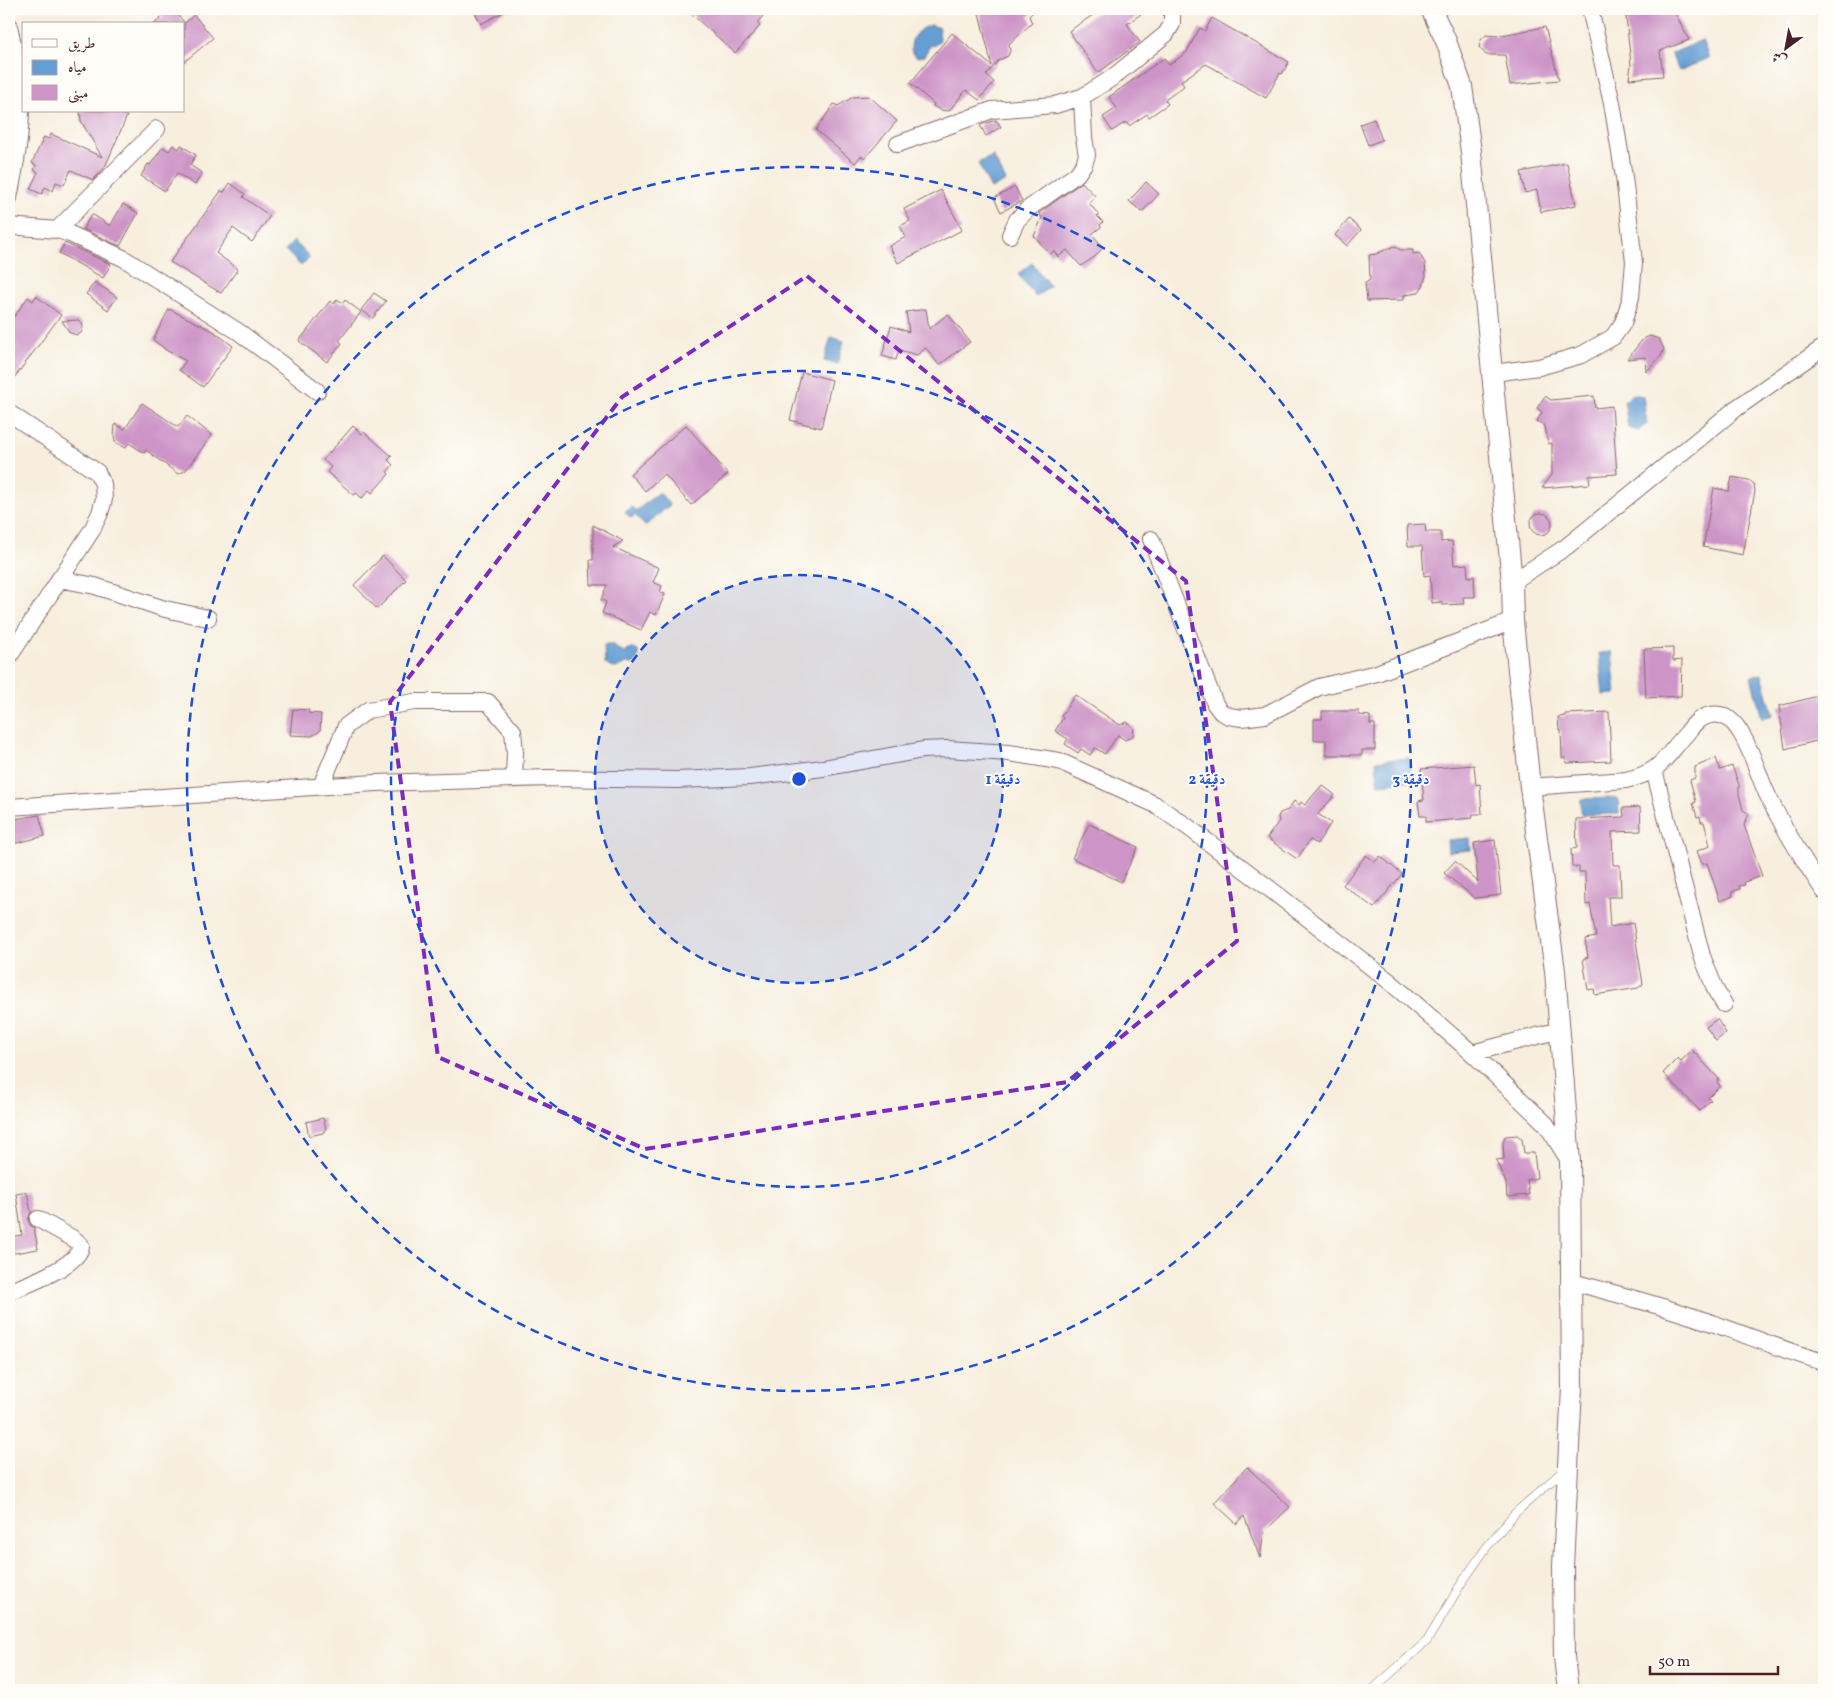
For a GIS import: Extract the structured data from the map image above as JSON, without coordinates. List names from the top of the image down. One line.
{"legend":["طريق","مياه","مبنى"],"scale_bar":"50 m","north":"bottom left","rings":["1 دقيقة","2 دقيقة","3 دقيقة"]}
